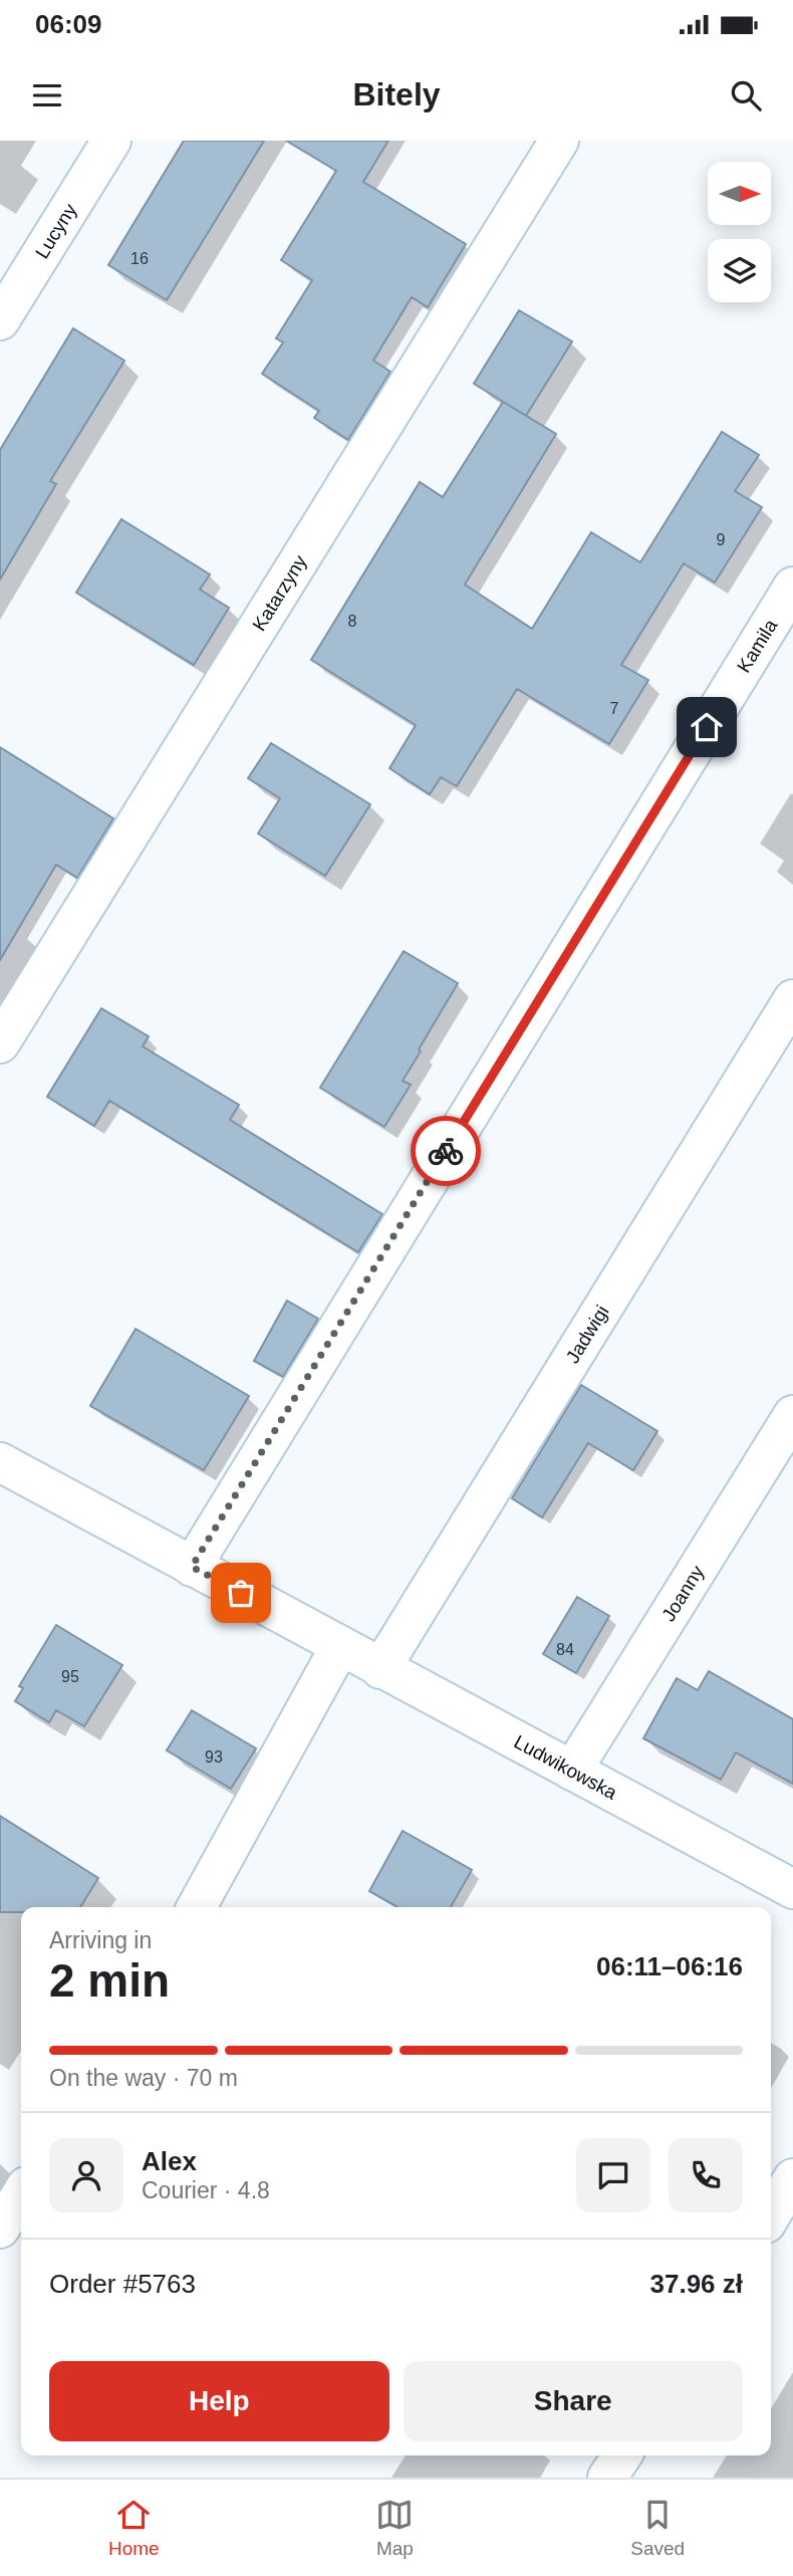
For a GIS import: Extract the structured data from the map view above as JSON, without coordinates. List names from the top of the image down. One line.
{"streets":{"street":["Lucyny","Katarzyny","Kamila","Jadwigi","Joanny","Ludwikowska"]},"crossings":[["Kamila","Ludwikowska"],["Jadwigi","Ludwikowska"],["Joanny","Ludwikowska"]],"house_numbers":["16","9","8","7","84","95","93"],"north":"right","page":{"status":"06:09","header":"Bitely","heading":["2 min","Arriving in","06:11–06:16"],"panel":["Alex","Courier · 4.8","Order #5763","37.96 zł"],"bar":"On the way · 70 m","buttons":["Help","Share"],"tabs":["Home","Map","Saved"]}}
